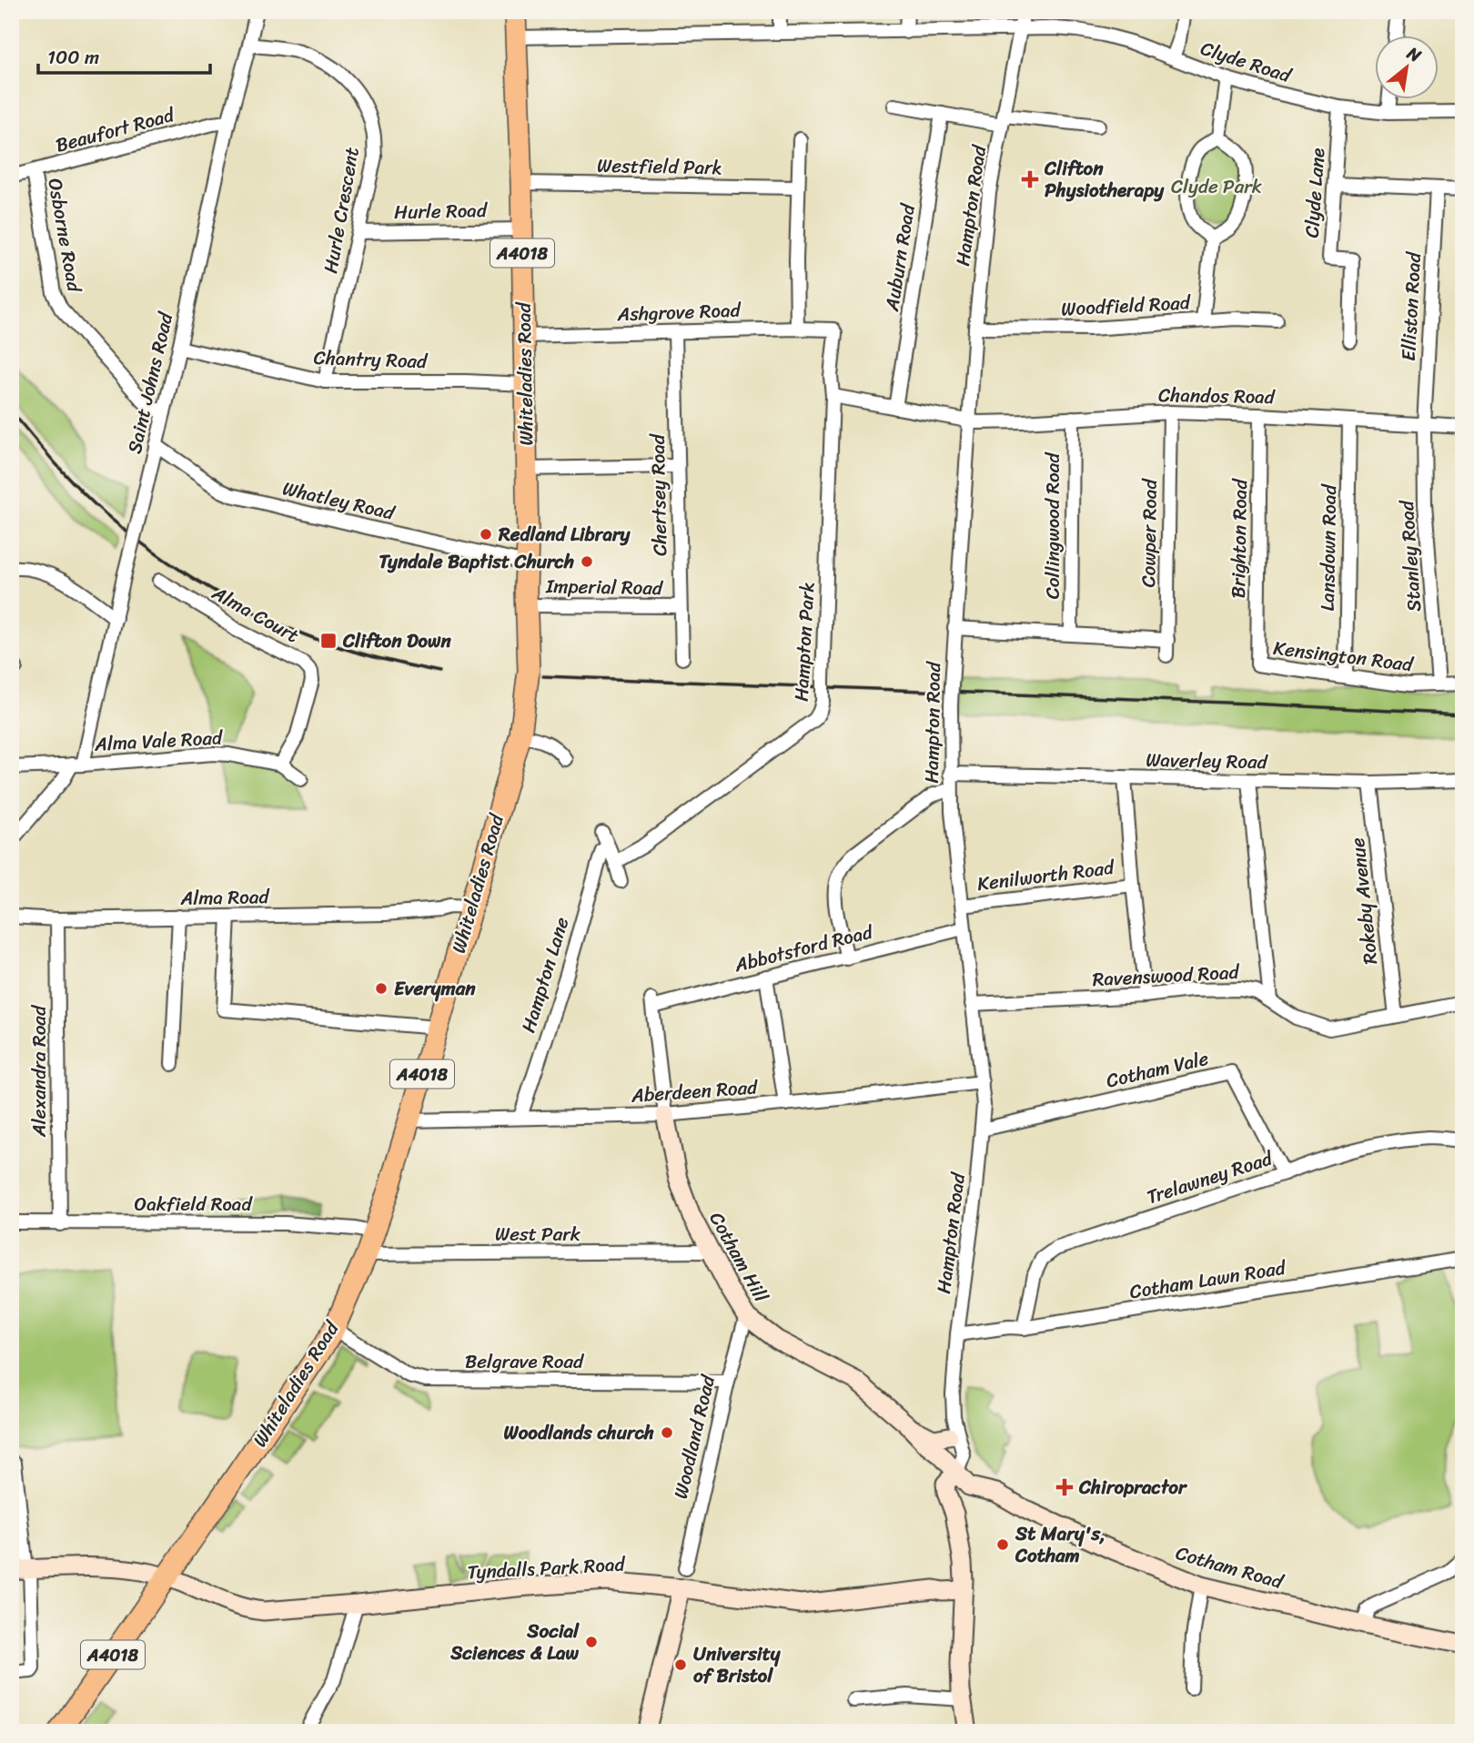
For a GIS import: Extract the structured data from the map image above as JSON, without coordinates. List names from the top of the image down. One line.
{"streets":{"main road":["A4018","Whiteladies Road"],"street":["Clyde Road","Beaufort Road","Westfield Park","Clyde Lane","Hampton Road","Hurle Crescent","Hurle Road","Osborne Road","Auburn Road","Woodfield Road","Elliston Road","Ashgrove Road","Chantry Road","Saint Johns Road","Chandos Road","Chertsey Road","Whatley Road","Collingwood Road","Cowper Road","Brighton Road","Lansdown Road","Stanley Road","Imperial Road","Alma Court","Hampton Park","Kensington Road","Alma Vale Road","Waverley Road","Kenilworth Road","Alma Road","Rokeby Avenue","Abbotsford Road","Hampton Lane","Ravenswood Road","Cotham Vale","Alexandra Road","Aberdeen Road","Trelawney Road","Oakfield Road","West Park","Cotham Hill","Cotham Lawn Road","Belgrave Road","Woodland Road","Cotham Road","Tyndalls Park Road"]},"crossings":[["Clyde Road","Clyde Lane"],["Clyde Road","Hampton Road"],["Clyde Road","Whiteladies Road"],["Beaufort Road","Osborne Road"],["Beaufort Road","Saint Johns Road"],["Westfield Park","Whiteladies Road"],["Hampton Road","Woodfield Road"],["Hampton Road","Chandos Road"],["Hampton Road","Waverley Road"],["Hampton Road","Kenilworth Road"],["Hampton Road","Abbotsford Road"],["Hampton Road","Ravenswood Road"],["Hampton Road","Cotham Vale"],["Hampton Road","Aberdeen Road"],["Hampton Road","Cotham Hill"],["Hampton Road","Cotham Lawn Road"],["Hampton Road","Cotham Road"],["Hurle Crescent","Hurle Road"],["Hurle Crescent","Chantry Road"],["Hurle Crescent","Saint Johns Road"],["Hurle Road","Whiteladies Road"],["Osborne Road","Saint Johns Road"],["Elliston Road","Chandos Road"],["Elliston Road","Stanley Road"],["Ashgrove Road","Whiteladies Road"],["Ashgrove Road","Chertsey Road"],["Ashgrove Road","Hampton Park"],["Chantry Road","Whiteladies Road"],["Chantry Road","Saint Johns Road"],["Whiteladies Road","Whatley Road"],["Whiteladies Road","Imperial Road"],["Whiteladies Road","Alma Road"],["Whiteladies Road","Aberdeen Road"],["Whiteladies Road","Oakfield Road"],["Whiteladies Road","West Park"],["Whiteladies Road","Belgrave Road"],["Whiteladies Road","Tyndalls Park Road"],["Saint Johns Road","Whatley Road"],["Saint Johns Road","Alma Vale Road"],["Chandos Road","Collingwood Road"],["Chandos Road","Cowper Road"],["Chandos Road","Brighton Road"],["Chandos Road","Lansdown Road"],["Chandos Road","Stanley Road"],["Chertsey Road","Imperial Road"],["Brighton Road","Kensington Road"],["Lansdown Road","Kensington Road"],["Stanley Road","Kensington Road"],["Alma Court","Alma Vale Road"],["Waverley Road","Rokeby Avenue"],["Alma Road","Alexandra Road"],["Rokeby Avenue","Ravenswood Road"],["Abbotsford Road","Cotham Hill"],["Hampton Lane","Aberdeen Road"],["Cotham Vale","Trelawney Road"],["Alexandra Road","Oakfield Road"],["Aberdeen Road","Cotham Hill"],["Trelawney Road","Cotham Lawn Road"],["West Park","Cotham Hill"],["Cotham Hill","Woodland Road"],["Cotham Hill","Cotham Road"],["Belgrave Road","Woodland Road"]],"parks":["Clyde Park"],"places":{"health":["Clifton Physiotherapy","Chiropractor"],"other":["Redland Library","Tyndale Baptist Church","Everyman","Woodlands church","St Mary's, Cotham","Social Sciences & Law","University of Bristol"],"transit":["Clifton Down"]},"scale_bar":"100 m","north":"top right"}
